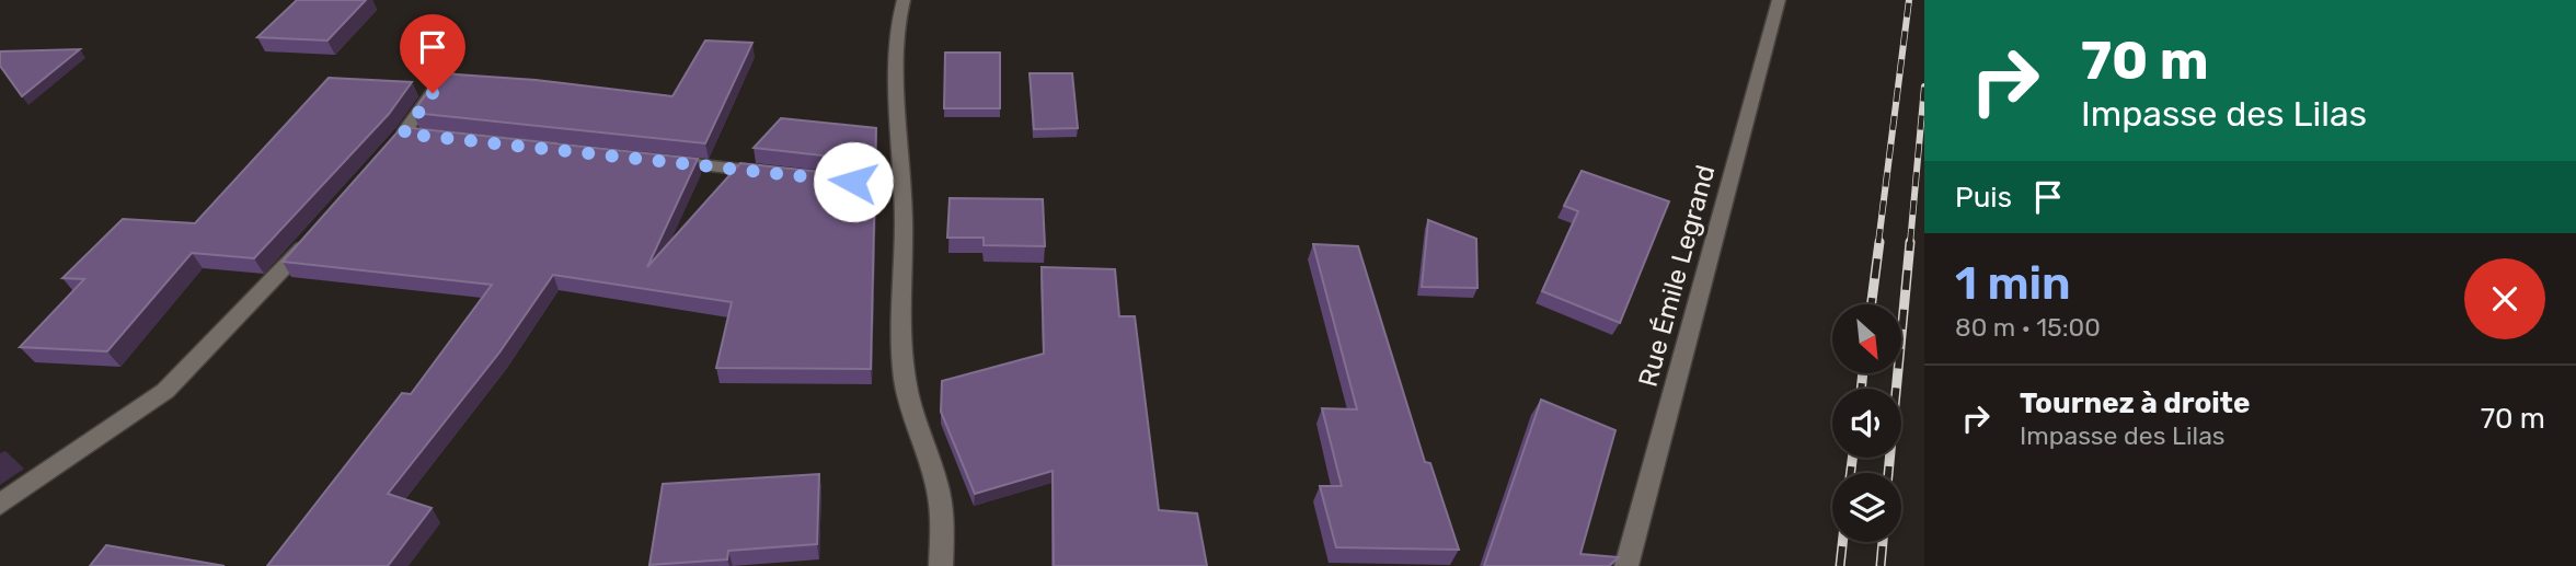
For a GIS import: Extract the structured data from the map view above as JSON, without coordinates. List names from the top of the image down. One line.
{"streets":{"street":["Rue Émile Legrand"]},"north":"bottom right","page":{"turn":["70 m","Impasse des Lilas"],"then":"Puis","heading":["1 min","80 m · 15:00"],"list":[{"name":"Tournez à droite","note":"Impasse des Lilas","value":"70 m"}]}}
